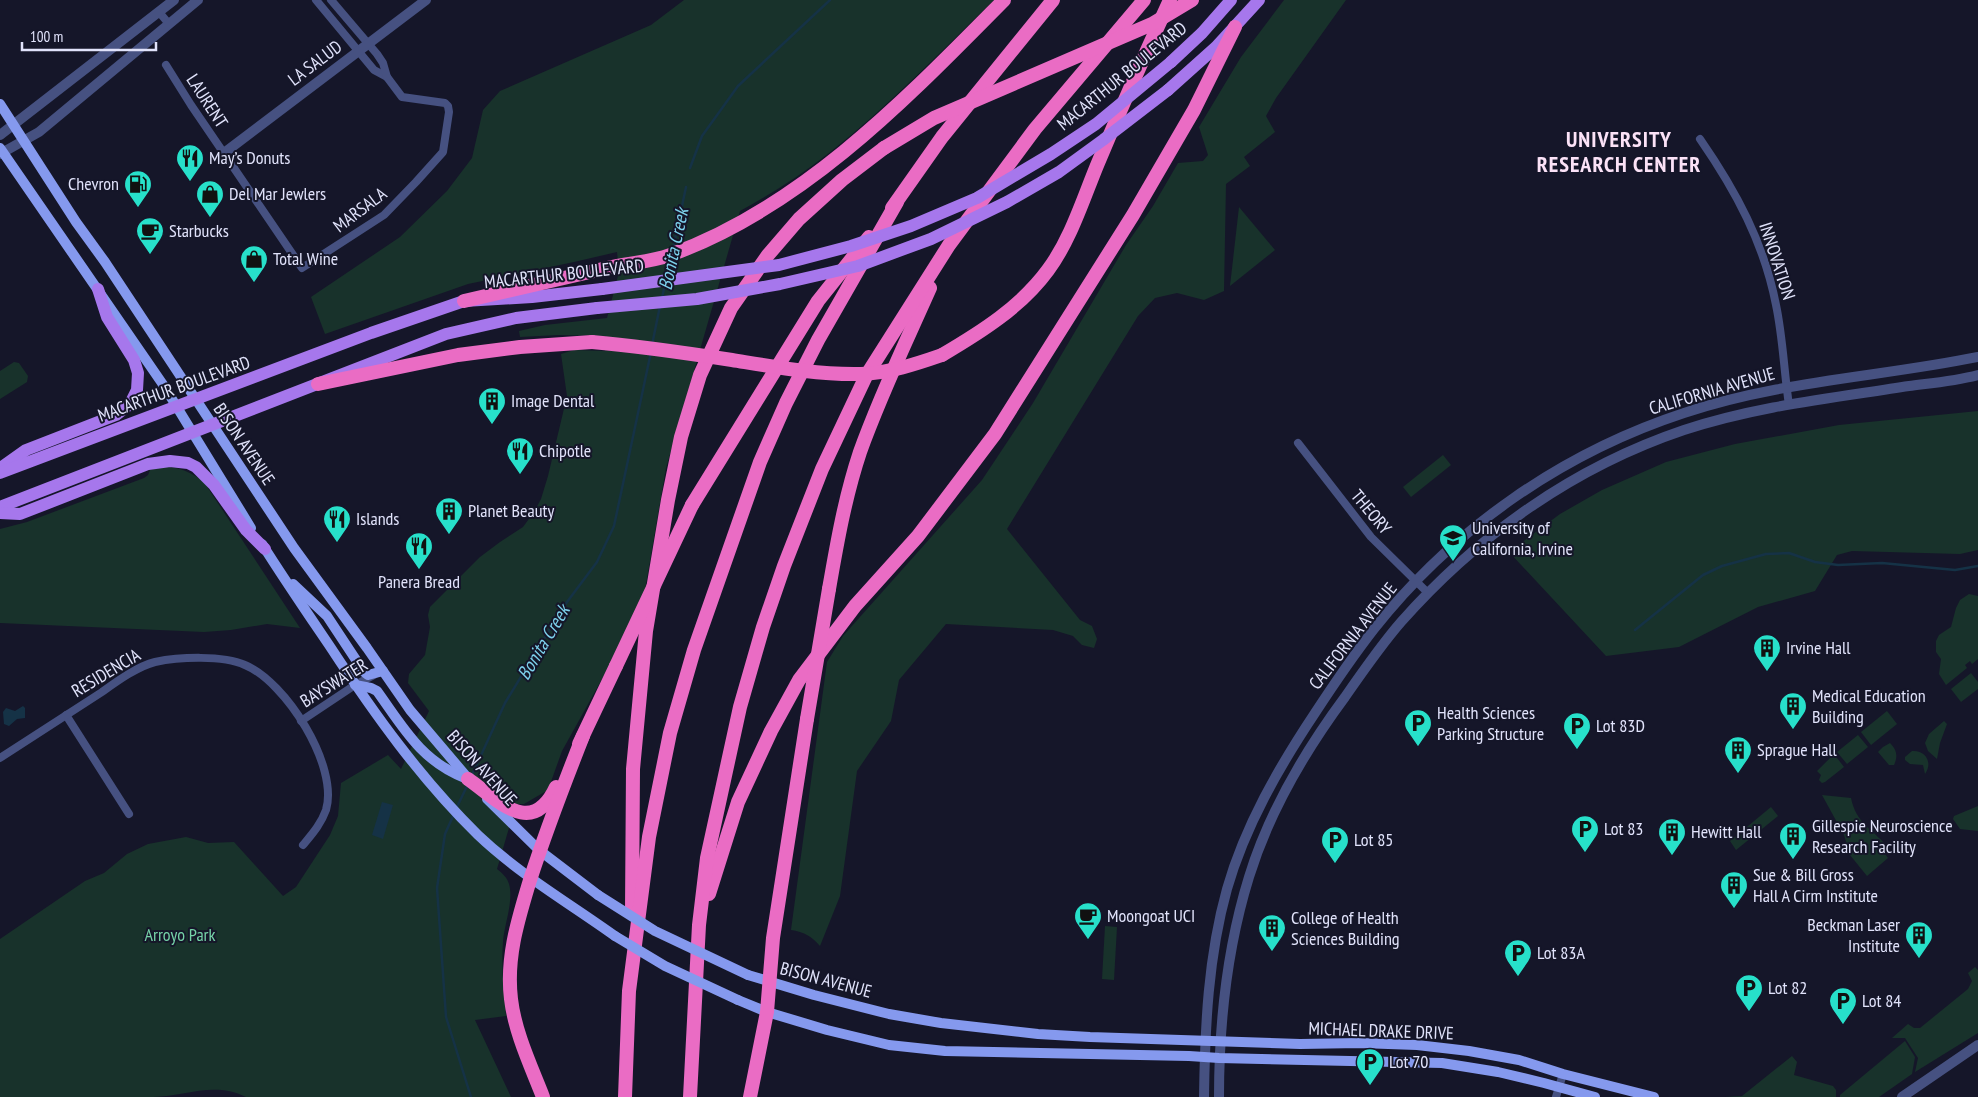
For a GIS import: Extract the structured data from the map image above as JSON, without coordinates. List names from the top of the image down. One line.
{"streets":{"main road":["MACARTHUR BOULEVARD","BISON AVENUE","MICHAEL DRAKE DRIVE"],"street":["LA SALUD","LAURENT","MARSALA","INNOVATION","CALIFORNIA AVENUE","THEORY","RESIDENCIA","BAYSWATER"]},"crossings":[["LA SALUD","LAURENT"],["LA SALUD","MARSALA"],["MACARTHUR BOULEVARD","BISON AVENUE"],["LAURENT","MARSALA"],["INNOVATION","CALIFORNIA AVENUE"],["CALIFORNIA AVENUE","BISON AVENUE"],["CALIFORNIA AVENUE","THEORY"],["CALIFORNIA AVENUE","MICHAEL DRAKE DRIVE"],["BISON AVENUE","BAYSWATER"],["BISON AVENUE","MICHAEL DRAKE DRIVE"],["RESIDENCIA","BAYSWATER"]],"districts":["UNIVERSITY RESEARCH CENTER"],"water":["Bonita Creek"],"parks":["Arroyo Park"],"places":{"restaurant":["May’s Donuts","Chipotle","Islands","Panera Bread"],"fuel station":["Chevron"],"shop":["Del Mar Jewlers","Total Wine"],"cafe":["Starbucks","Moongoat UCI"],"building":["Image Dental","Planet Beauty","Irvine Hall","Medical Education Building","Sprague Hall","Hewitt Hall","Gillespie Neuroscience Research Facility","Sue & Bill Gross Hall A Cirm Institute","College of Health Sciences Building","Beckman Laser Institute"],"school or university":["University of California, Irvine"],"parking":["Health Sciences Parking Structure","Lot 83D","Lot 83","Lot 85","Lot 83A","Lot 82","Lot 84","Lot 70"]},"scale_bar":"100 m"}
